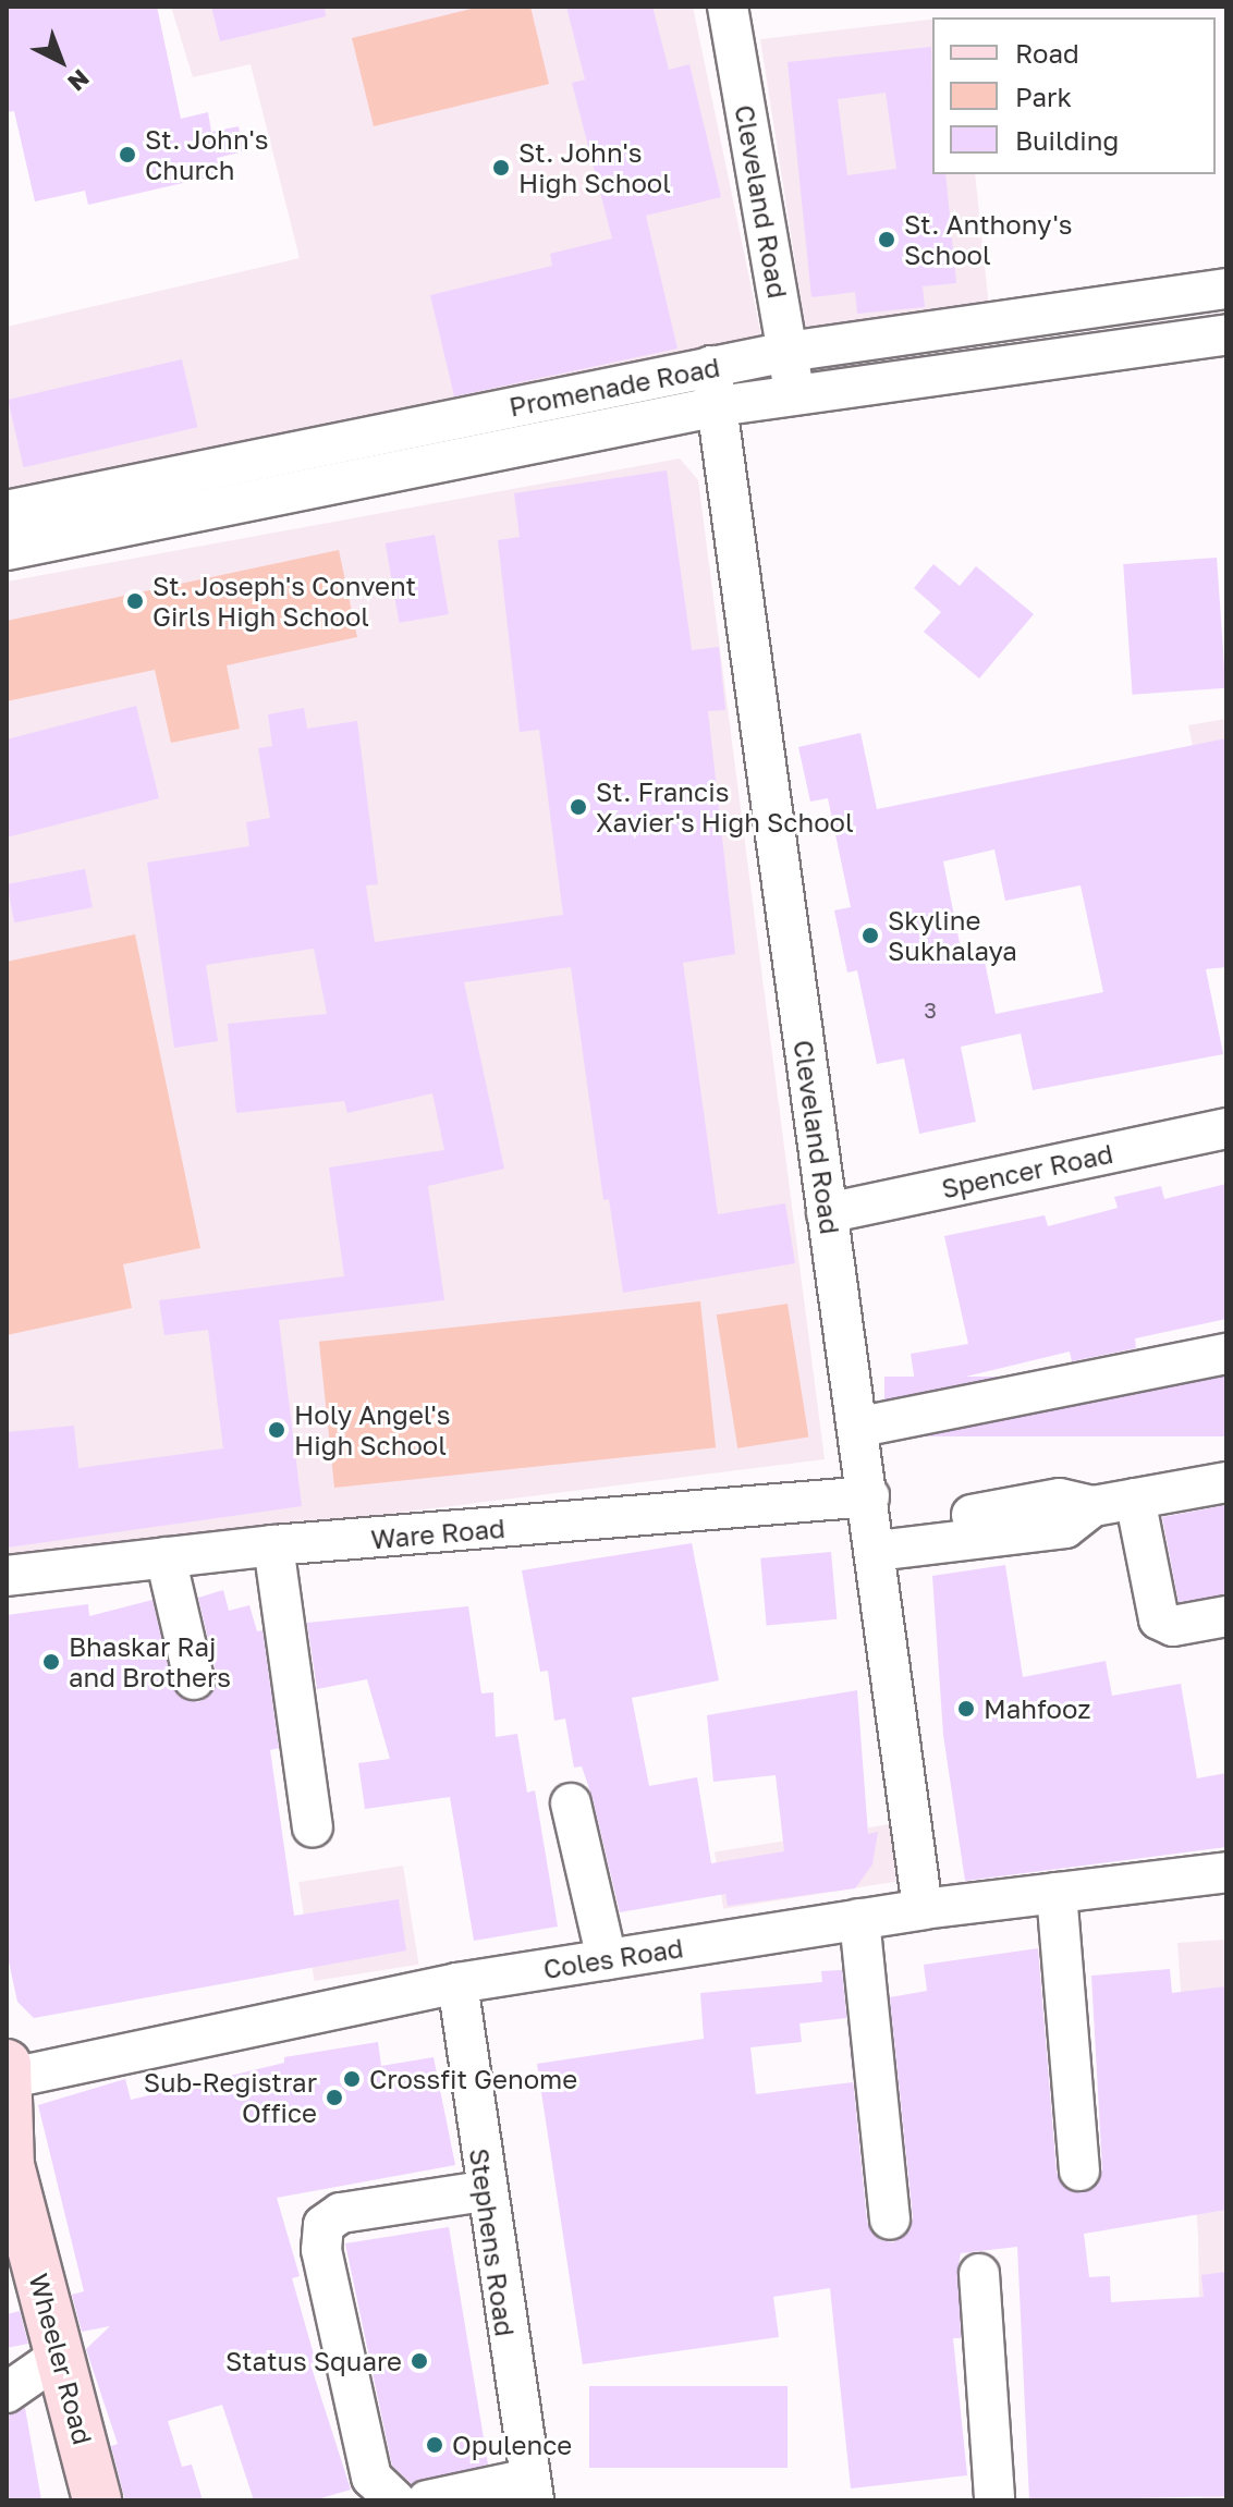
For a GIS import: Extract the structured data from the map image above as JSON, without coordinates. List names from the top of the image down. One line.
{"streets":{"main road":["Wheeler Road"],"street":["Cleveland Road","Promenade Road","Spencer Road","Ware Road","Coles Road","Stephens Road"]},"crossings":[["Cleveland Road","Promenade Road"],["Cleveland Road","Spencer Road"],["Cleveland Road","Ware Road"],["Cleveland Road","Coles Road"],["Coles Road","Stephens Road"],["Coles Road","Wheeler Road"]],"places":["St. John's Church","St. John's High School","St. Anthony's School","St. Joseph's Convent Girls High School","St. Francis Xavier's High School","Skyline Sukhalaya","Holy Angel's High School","Bhaskar Raj and Brothers","Mahfooz","Crossfit Genome","Sub-Registrar Office","Status Square","Opulence"],"house_numbers":["3"],"legend":["Road","Park","Building"],"north":"bottom right"}
